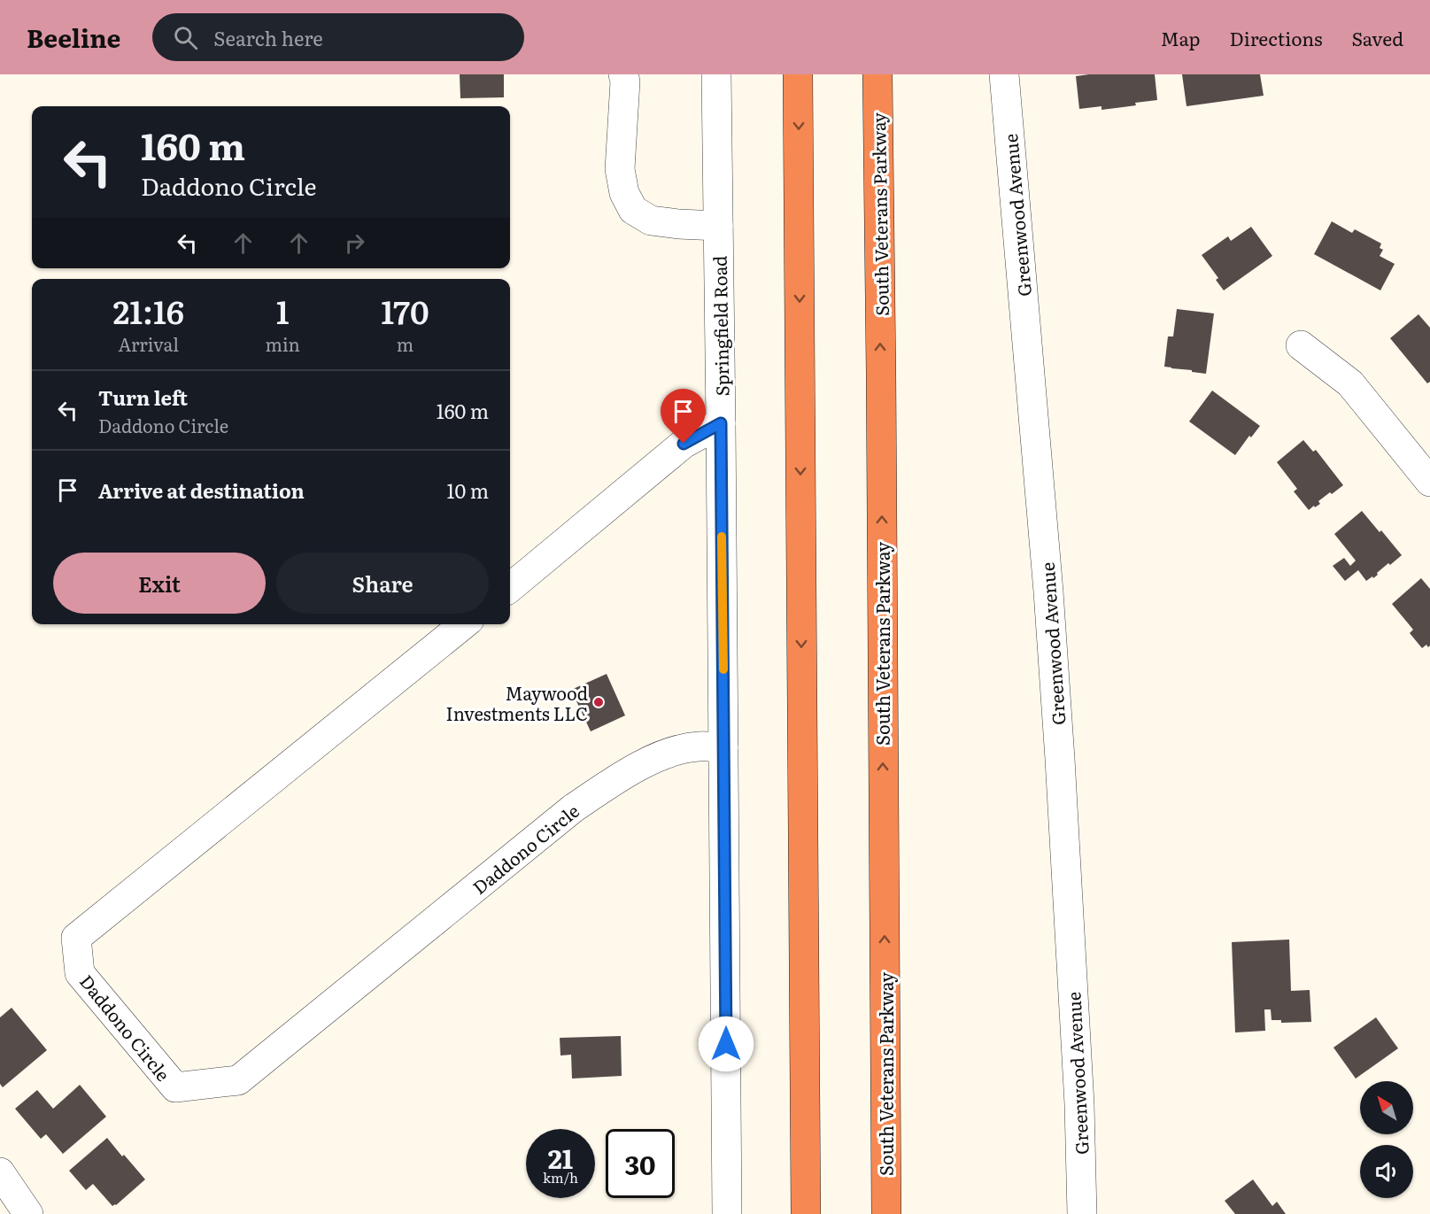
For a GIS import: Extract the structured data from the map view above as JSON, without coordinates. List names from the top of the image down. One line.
{"streets":{"highway":["South Veterans Parkway"],"street":["Greenwood Avenue","Springfield Road","Daddono Circle"]},"crossings":[["Springfield Road","Daddono Circle"]],"places":["Maywood Investments LLC"],"north":"top left","page":{"header":"Beeline","search":"Search here","nav":["Map","Directions","Saved"],"turn":["160 m","Daddono Circle"],"eta":["21:16","Arrival","1","min","170","m"],"list":[{"name":"Turn left","note":"Daddono Circle","value":"160 m"},{"name":"Arrive at destination","value":"10 m"}],"buttons":["Exit","Share"],"speed":"21 km/h","limit":"30"}}
